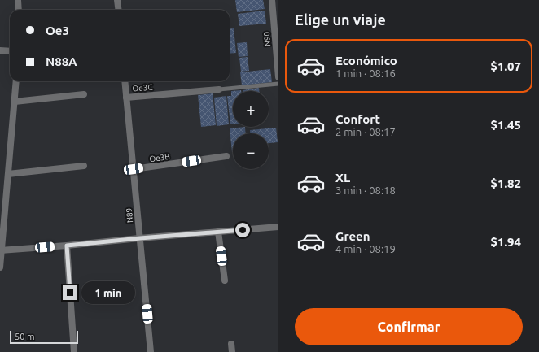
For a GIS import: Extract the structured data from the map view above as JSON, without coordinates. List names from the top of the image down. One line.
{"streets":{"street":["N90","Oe3C","Oe3B","N89"]},"crossings":[["Oe3C","N89"],["Oe3B","N89"]],"scale_bar":"50 m","page":{"heading":"Elige un viaje","banner":["Oe3","N88A"],"list":[{"name":"Económico","note":"1 min · 08:16","value":"$1.07"},{"name":"Confort","note":"2 min · 08:17","value":"$1.45"},{"name":"XL","note":"3 min · 08:18","value":"$1.82"},{"name":"Green","note":"4 min · 08:19","value":"$1.94"}],"map_buttons":["+","−"],"bubble":"1 min","buttons":"Confirmar","scale":"50 m"}}
